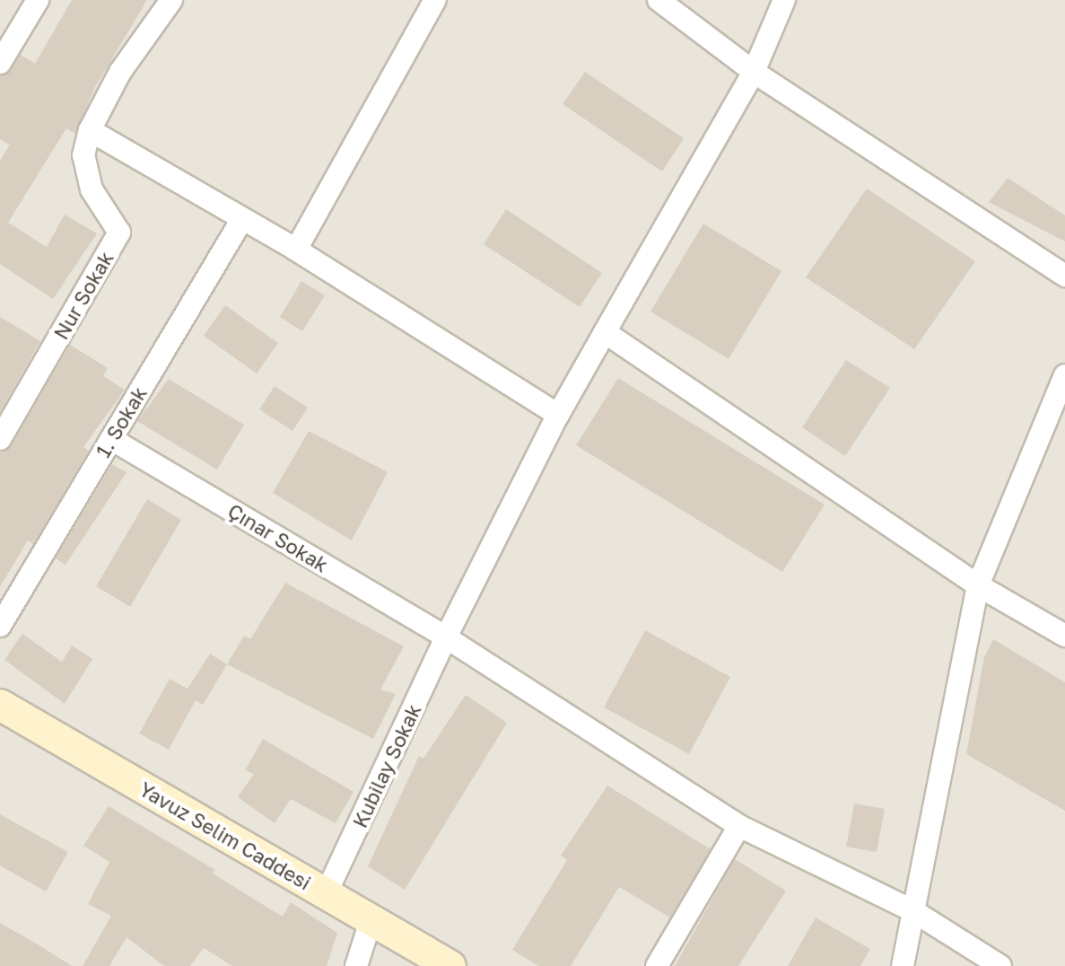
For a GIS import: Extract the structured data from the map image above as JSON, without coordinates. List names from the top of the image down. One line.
{"streets":{"street":["Nur Sokak","1. Sokak","Çınar Sokak","Kubilay Sokak","Yavuz Selim Caddesi"]},"crossings":[["1. Sokak","Çınar Sokak"],["Çınar Sokak","Kubilay Sokak"],["Kubilay Sokak","Yavuz Selim Caddesi"]]}
